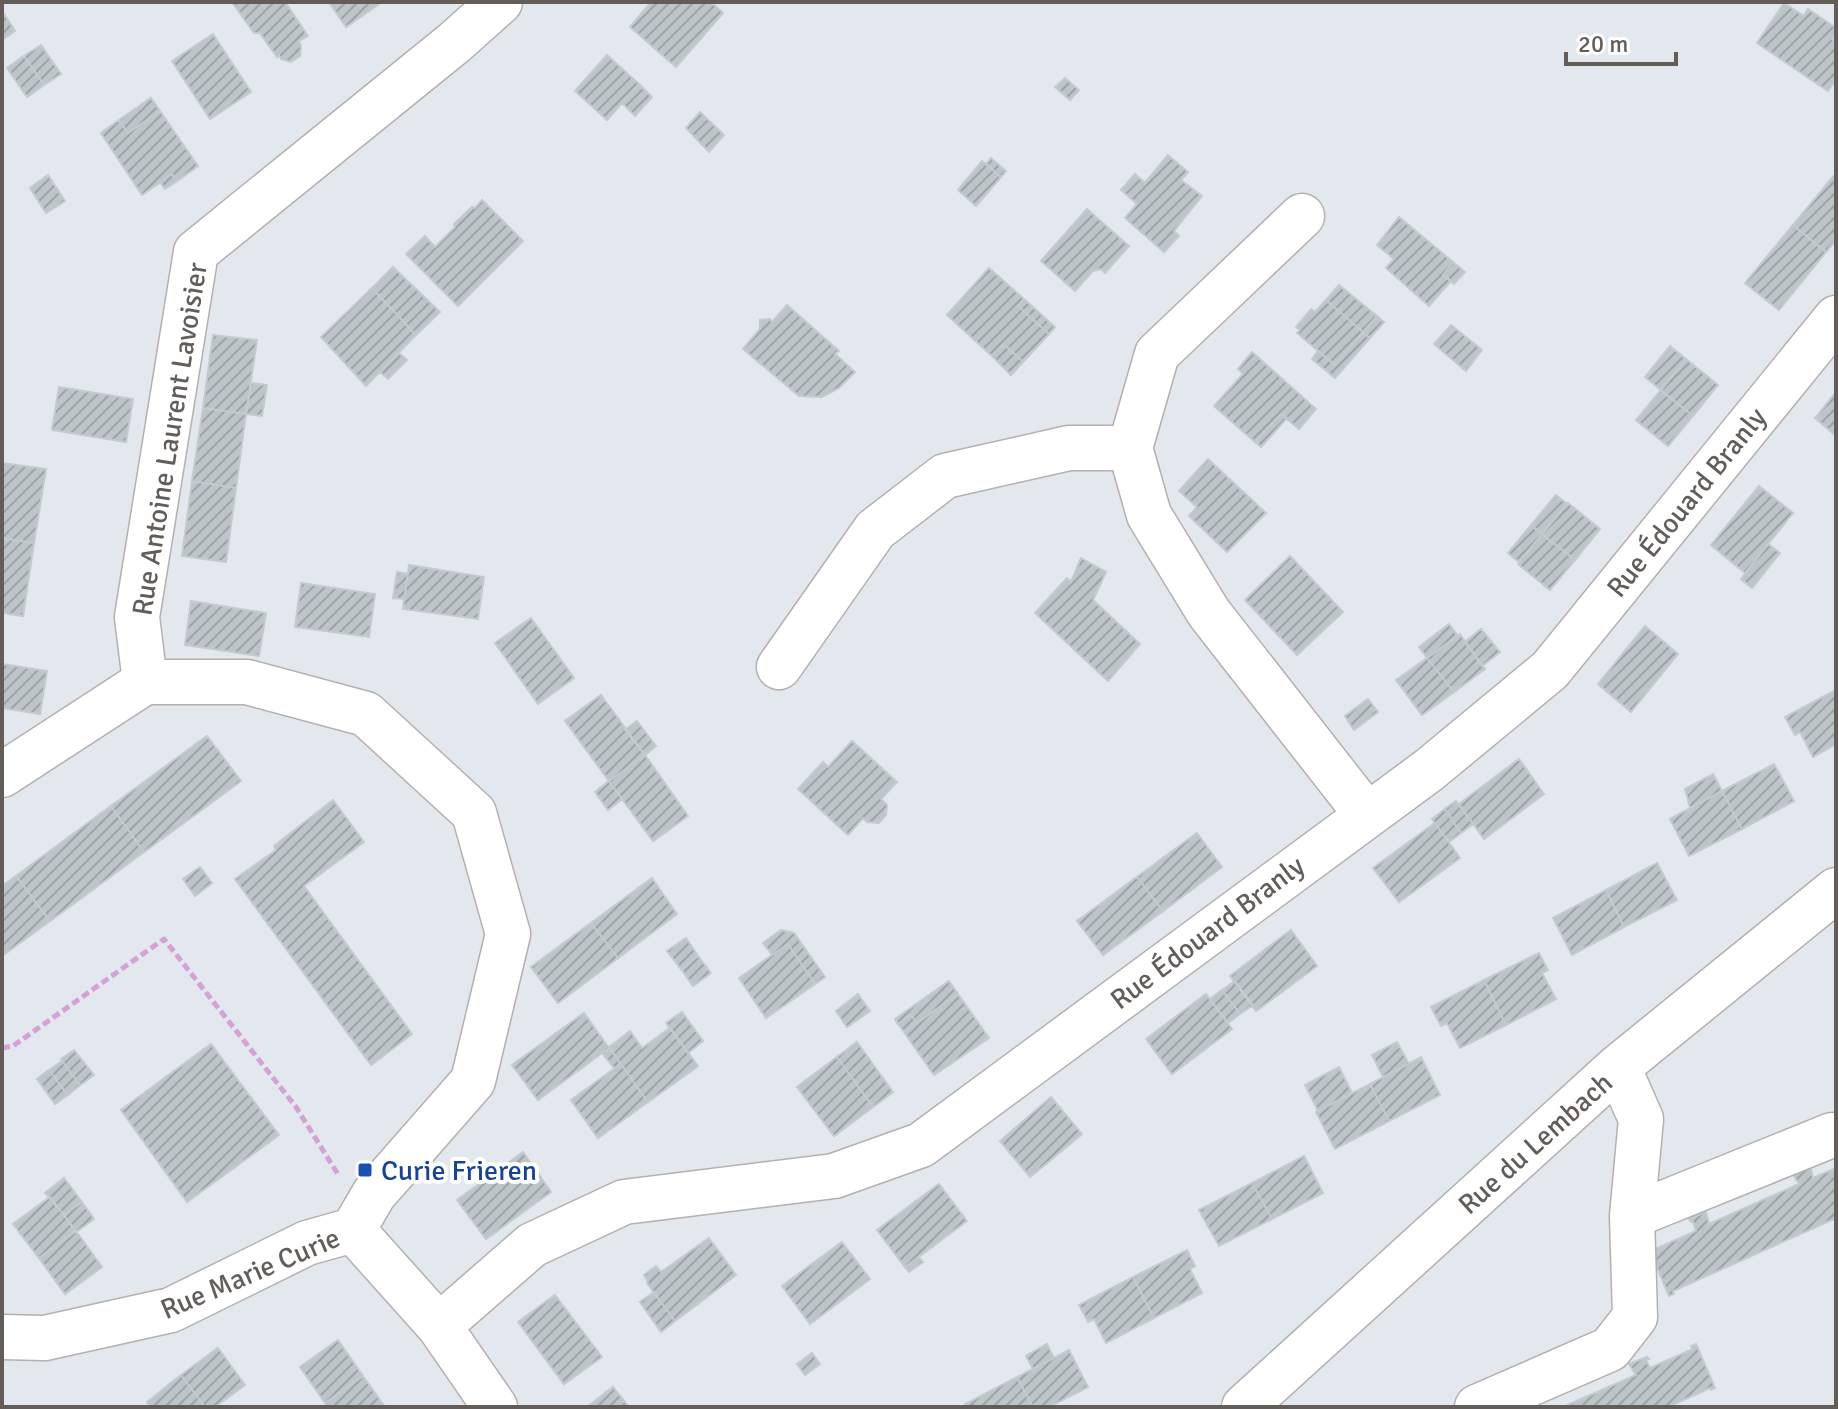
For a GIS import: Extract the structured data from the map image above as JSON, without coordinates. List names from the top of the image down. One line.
{"streets":{"street":["Rue Antoine Laurent Lavoisier","Rue Édouard Branly","Rue du Lembach","Rue Marie Curie"]},"crossings":[["Rue Antoine Laurent Lavoisier","Rue Marie Curie"]],"places":{"transit":["Curie Frieren"]},"scale_bar":"20 m"}
